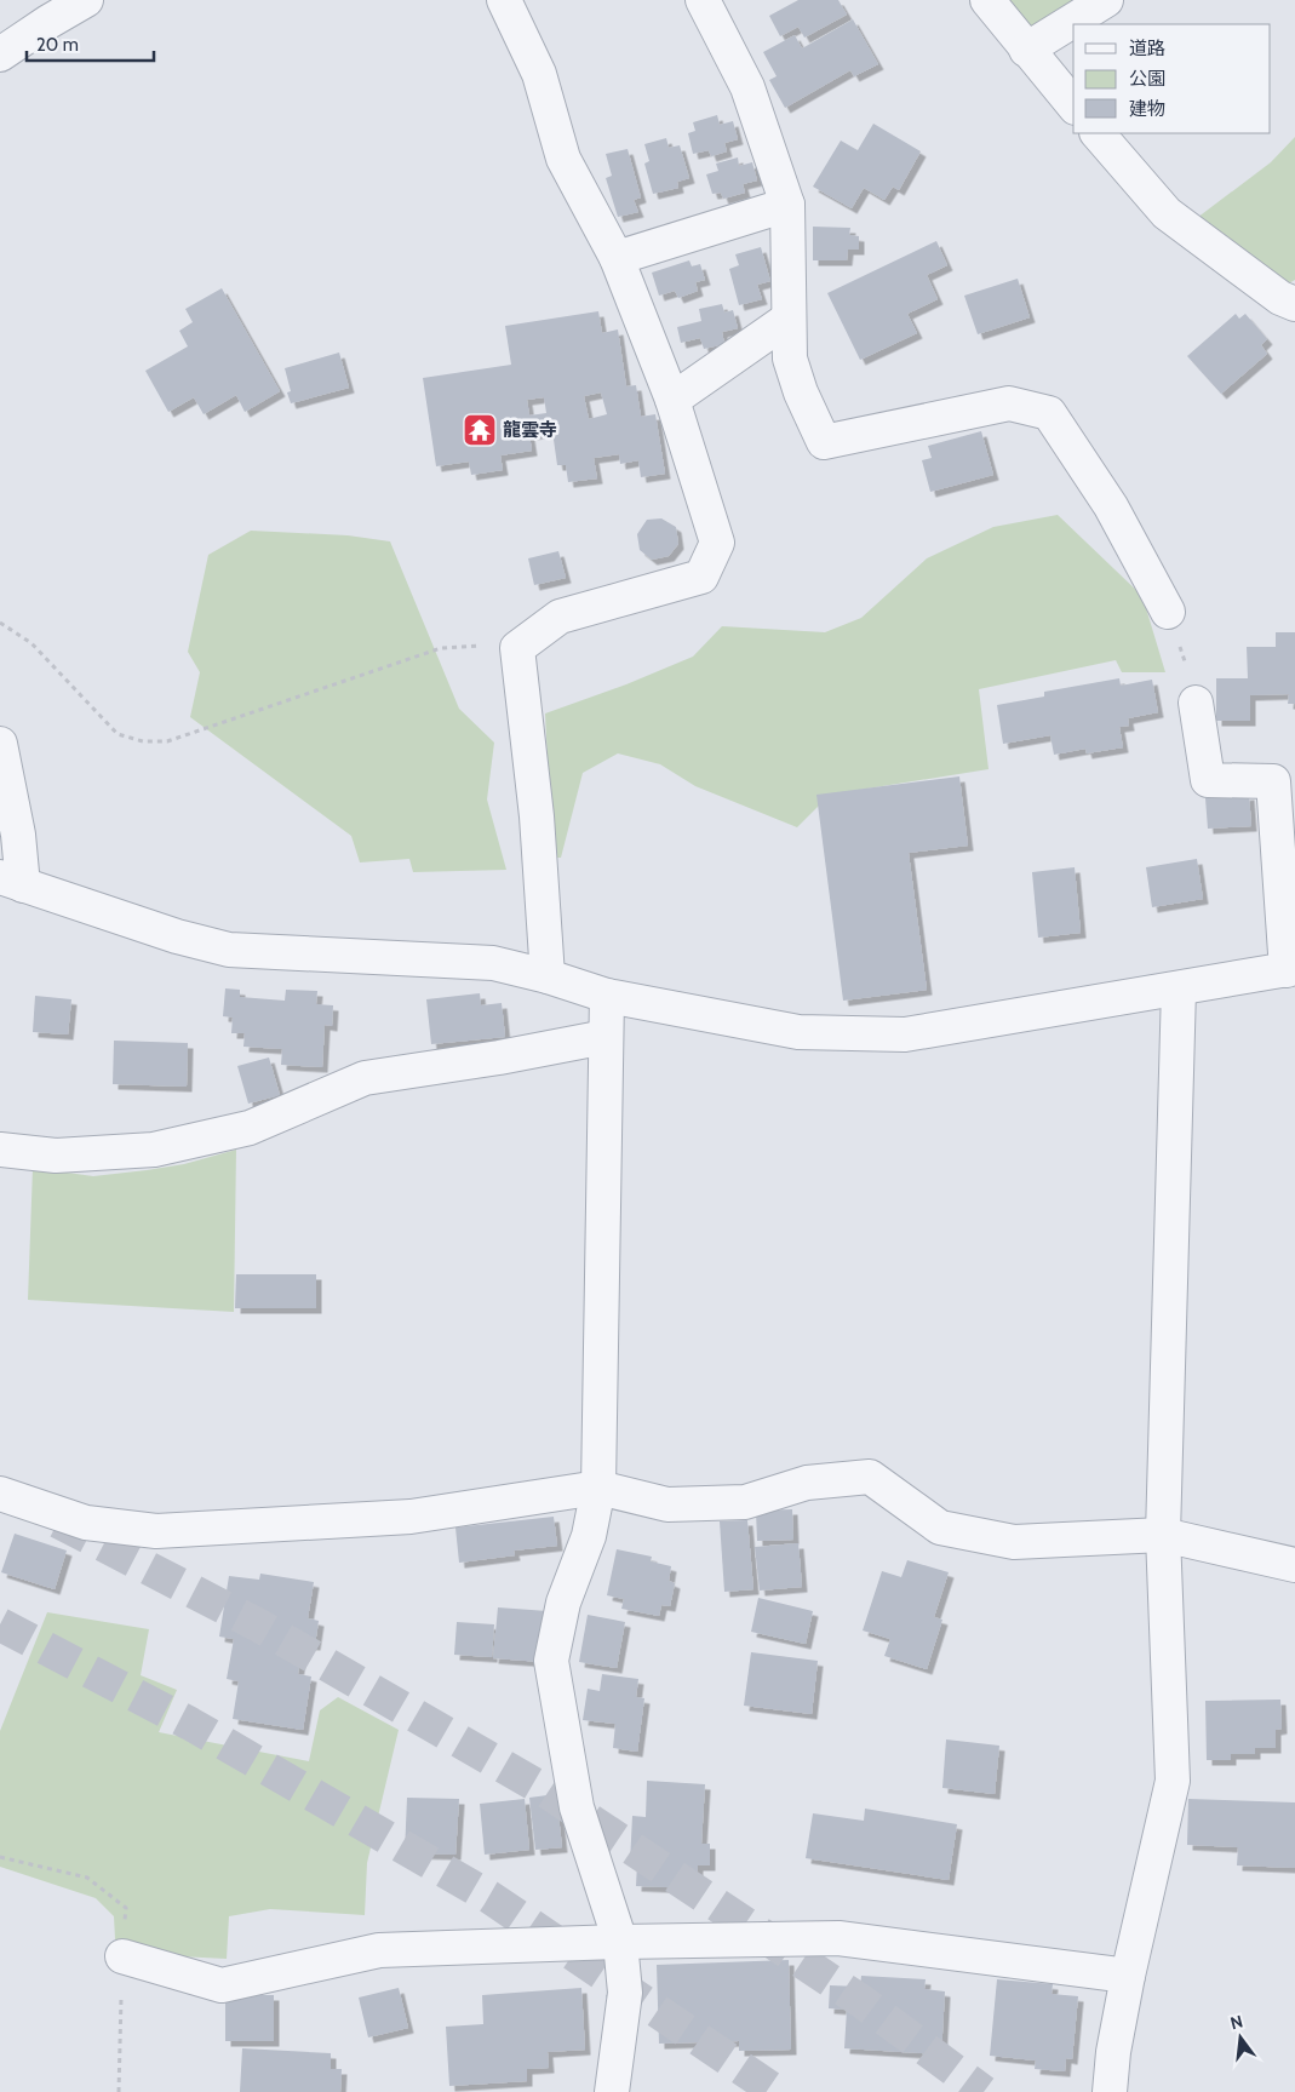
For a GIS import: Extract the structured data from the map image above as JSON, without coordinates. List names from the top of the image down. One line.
{"places":{"temple":["龍雲寺"]},"legend":["道路","公園","建物"],"scale_bar":"20 m","north":"top"}
